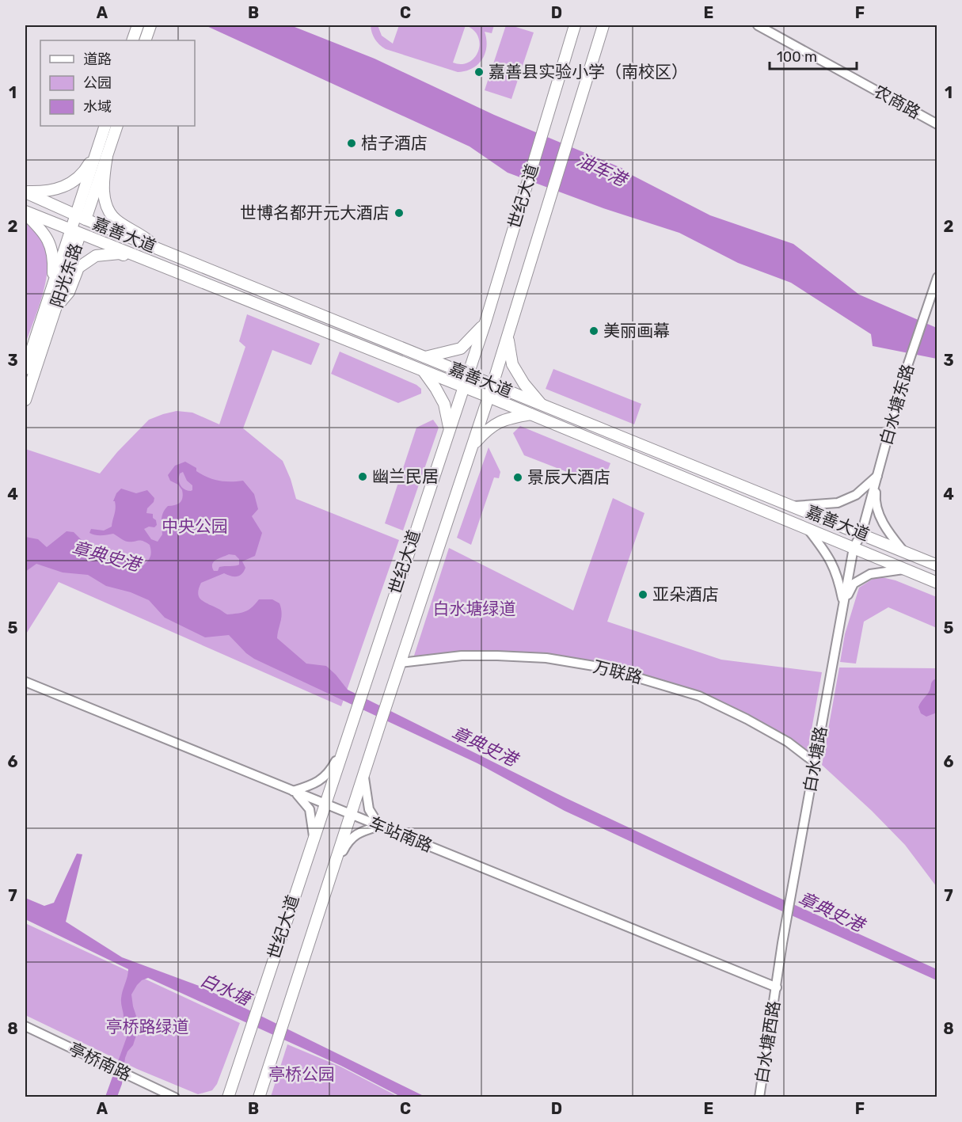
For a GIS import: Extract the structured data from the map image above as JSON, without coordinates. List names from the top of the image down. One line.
{"streets":{"main road":["世纪大道","嘉善大道","阳光东路"],"street":["农商路","白水塘东路","万联路","白水塘路","车站南路","白水塘西路","亭桥南路"]},"crossings":[["世纪大道","嘉善大道"],["世纪大道","万联路"],["世纪大道","车站南路"],["嘉善大道","阳光东路"],["嘉善大道","白水塘东路"],["嘉善大道","白水塘路"],["白水塘东路","白水塘路"],["万联路","白水塘路"],["白水塘路","车站南路"],["白水塘路","白水塘西路"],["车站南路","白水塘西路"]],"water":["油车港","章典史港","白水塘"],"parks":["中央公园","白水塘绿道","亭桥路绿道","亭桥公园"],"places":["嘉善县实验小学（南校区）","桔子酒店","世博名都开元大酒店","美丽画幕","幽兰民居","景辰大酒店","亚朵酒店"],"legend":["道路","公园","水域"],"scale_bar":"100 m","grid":{"columns":["A","B","C","D","E","F"],"rows":["1","2","3","4","5","6","7","8"]}}
